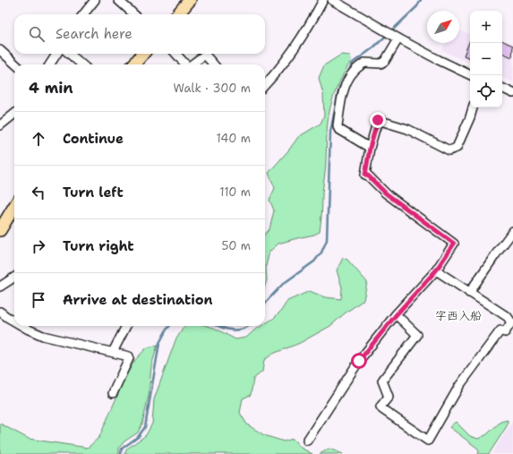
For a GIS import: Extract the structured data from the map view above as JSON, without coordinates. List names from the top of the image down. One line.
{"districts":["字西入船"],"north":"top right","page":{"map_buttons":["+","−"],"search":"Search here","heading":["4 min","Walk · 300 m"],"list":[["Continue","140 m"],["Turn left","110 m"],["Turn right","50 m"],"Arrive at destination"]}}
